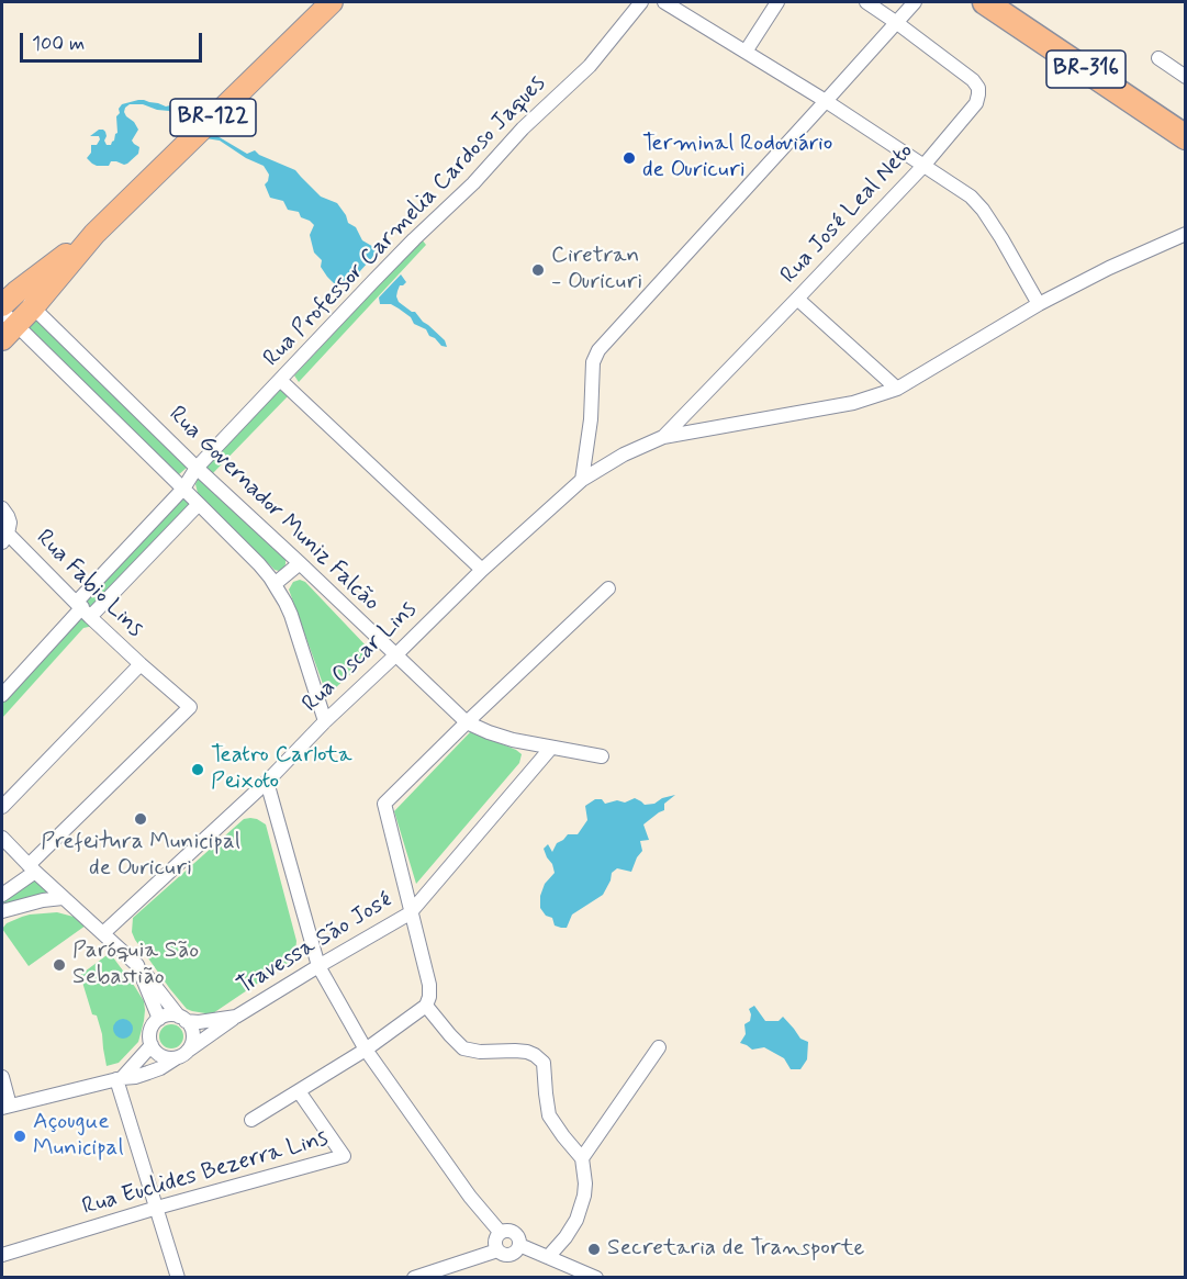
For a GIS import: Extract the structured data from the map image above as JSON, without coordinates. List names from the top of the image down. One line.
{"streets":{"highway":["BR-316"],"main road":["BR-122"],"street":["Rua José Leal Neto","Rua Professor Carmelia Cardoso Jaques","Rua Governador Muniz Falcão","Rua Fabio Lins","Rua Oscar Lins","Travessa São José","Rua Euclides Bezerra Lins"]},"crossings":[["BR-122","Rua Governador Muniz Falcão"],["Rua José Leal Neto","Rua Oscar Lins"],["Rua Professor Carmelia Cardoso Jaques","Rua Governador Muniz Falcão"],["Rua Professor Carmelia Cardoso Jaques","Rua Fabio Lins"],["Rua Governador Muniz Falcão","Rua Oscar Lins"],["Rua Governador Muniz Falcão","Travessa São José"]],"places":["Terminal Rodoviário de Ouricuri","Ciretran - Ouricuri","Teatro Carlota Peixoto","Prefeitura Municipal de Ouricuri","Paróquia São Sebastião","Açougue Municipal","Secretaria de Transporte"],"scale_bar":"100 m"}
